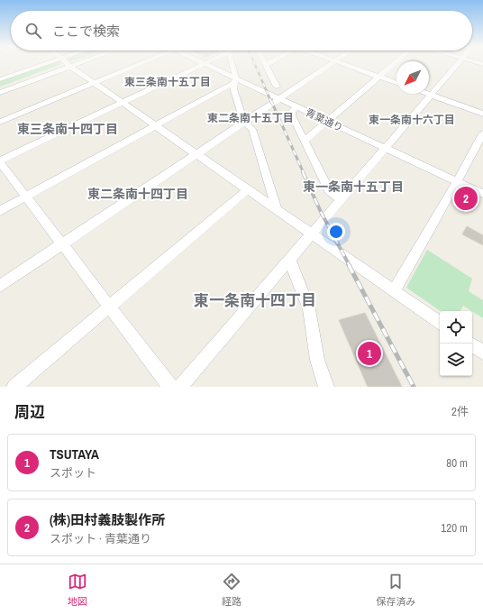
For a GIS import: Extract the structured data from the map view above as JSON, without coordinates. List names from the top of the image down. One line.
{"streets":{"street":["青葉通り"]},"districts":["東三条南十五丁目","東二条南十五丁目","東一条南十六丁目","東三条南十四丁目","東一条南十五丁目","東二条南十四丁目","東一条南十四丁目"],"north":"bottom left","page":{"search":"ここで検索","pins":["2","1"],"heading":["周辺","2件"],"list":[{"mark":"1","name":"TSUTAYA","note":"スポット","value":"80 m"},{"mark":"2","name":"(株)田村義肢製作所","note":"スポット · 青葉通り","value":"120 m"}],"nav":["地図","経路","保存済み"]}}
